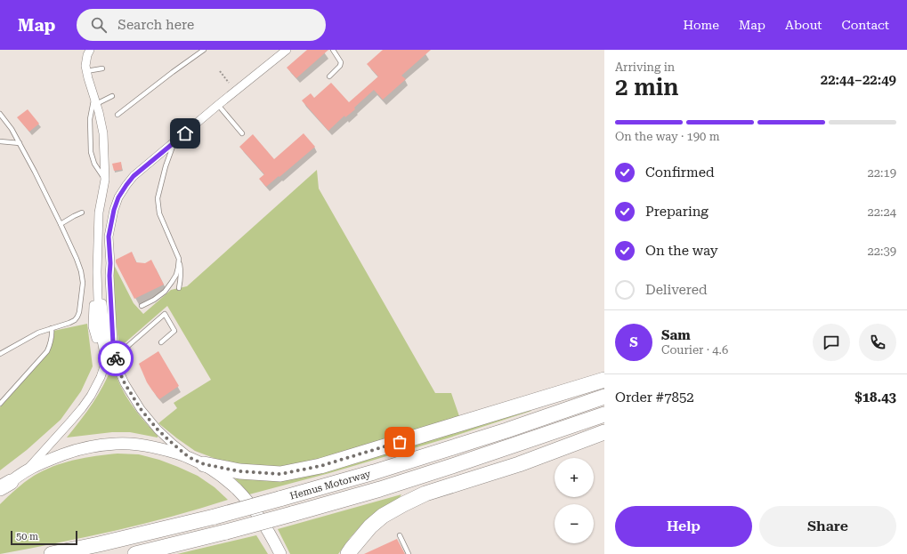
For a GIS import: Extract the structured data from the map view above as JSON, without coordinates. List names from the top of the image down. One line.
{"streets":{"highway":["Hemus Motorway"]},"scale_bar":"50 m","page":{"header":"Map","search":"Search here","nav":["Home","Map","About","Contact"],"heading":["2 min","Arriving in","22:44–22:49"],"panel":["Sam","Courier · 4.6","Order #7852","$18.43"],"bar":"On the way · 190 m","list":[["Confirmed","22:19"],["Preparing","22:24"],["On the way","22:39"],"Delivered"],"round":"S","map_buttons":["+","−"],"buttons":["Help","Share"],"scale":"50 m"}}
